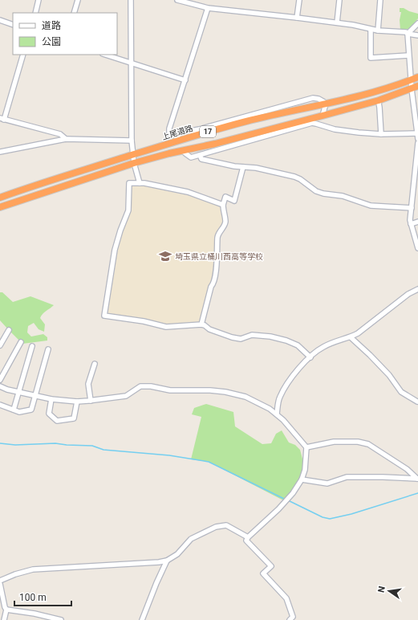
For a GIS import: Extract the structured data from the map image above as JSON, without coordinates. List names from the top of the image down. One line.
{"streets":{"highway":["17","上尾道路"]},"places":{"school or university":["埼玉県立桶川西高等学校"]},"legend":["道路","公園"],"scale_bar":"100 m","north":"left"}
